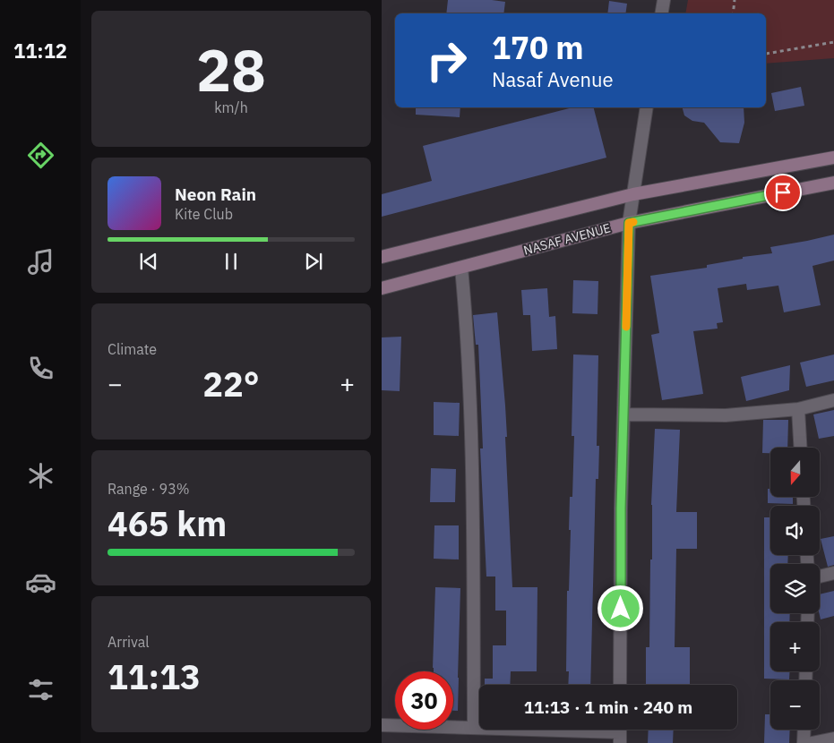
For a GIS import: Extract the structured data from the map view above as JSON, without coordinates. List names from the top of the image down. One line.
{"streets":{"main road":["NASAF AVENUE"]},"north":"bottom","page":{"tabs":"11:12","tile":[["28","km/h"],"Climate",["Range · 93%","465 km"],["Arrival","11:13"]],"turn":["170 m","Nasaf Avenue"],"song":["Neon Rain","Kite Club"],"heat":["−","22°","+"],"map_buttons":["+","−"],"limit":"30","trip":"11:13 · 1 min · 240 m"}}
